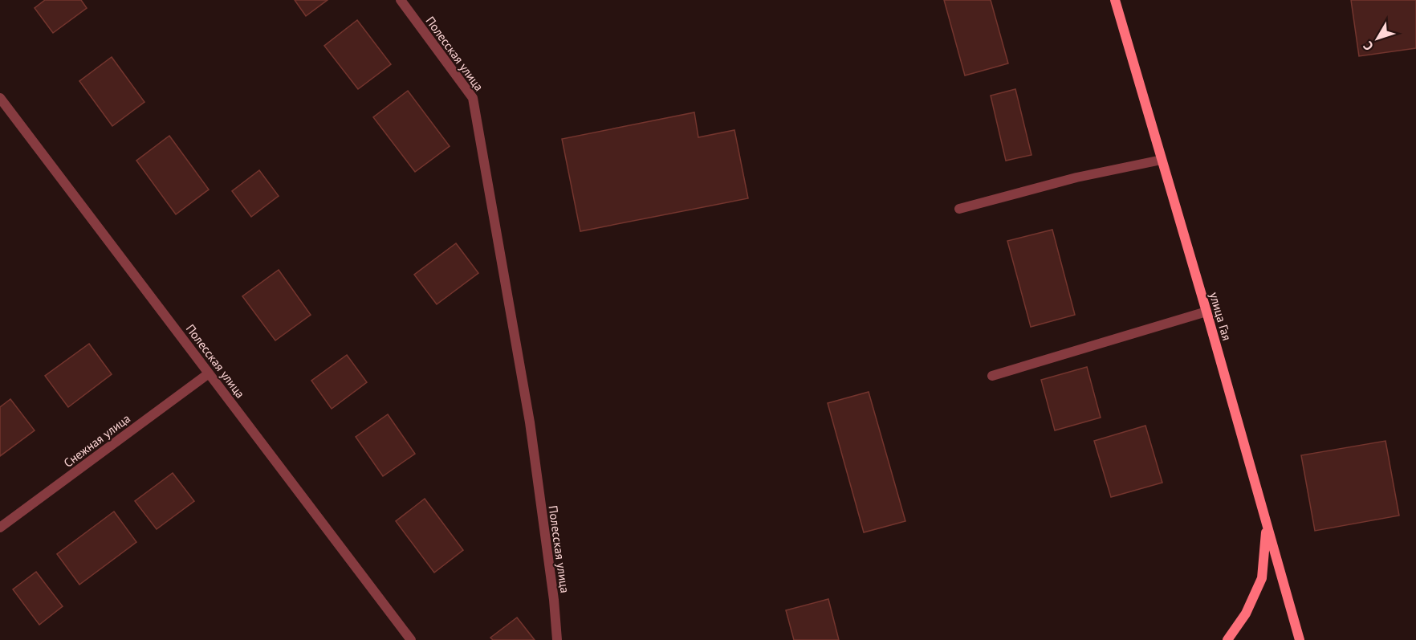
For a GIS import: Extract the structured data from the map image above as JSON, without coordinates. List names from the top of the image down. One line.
{"streets":{"main road":["улица Гая"],"street":["Полесская улица","Снежная улица"]},"crossings":[["Полесская улица","Снежная улица"]],"north":"bottom left"}
